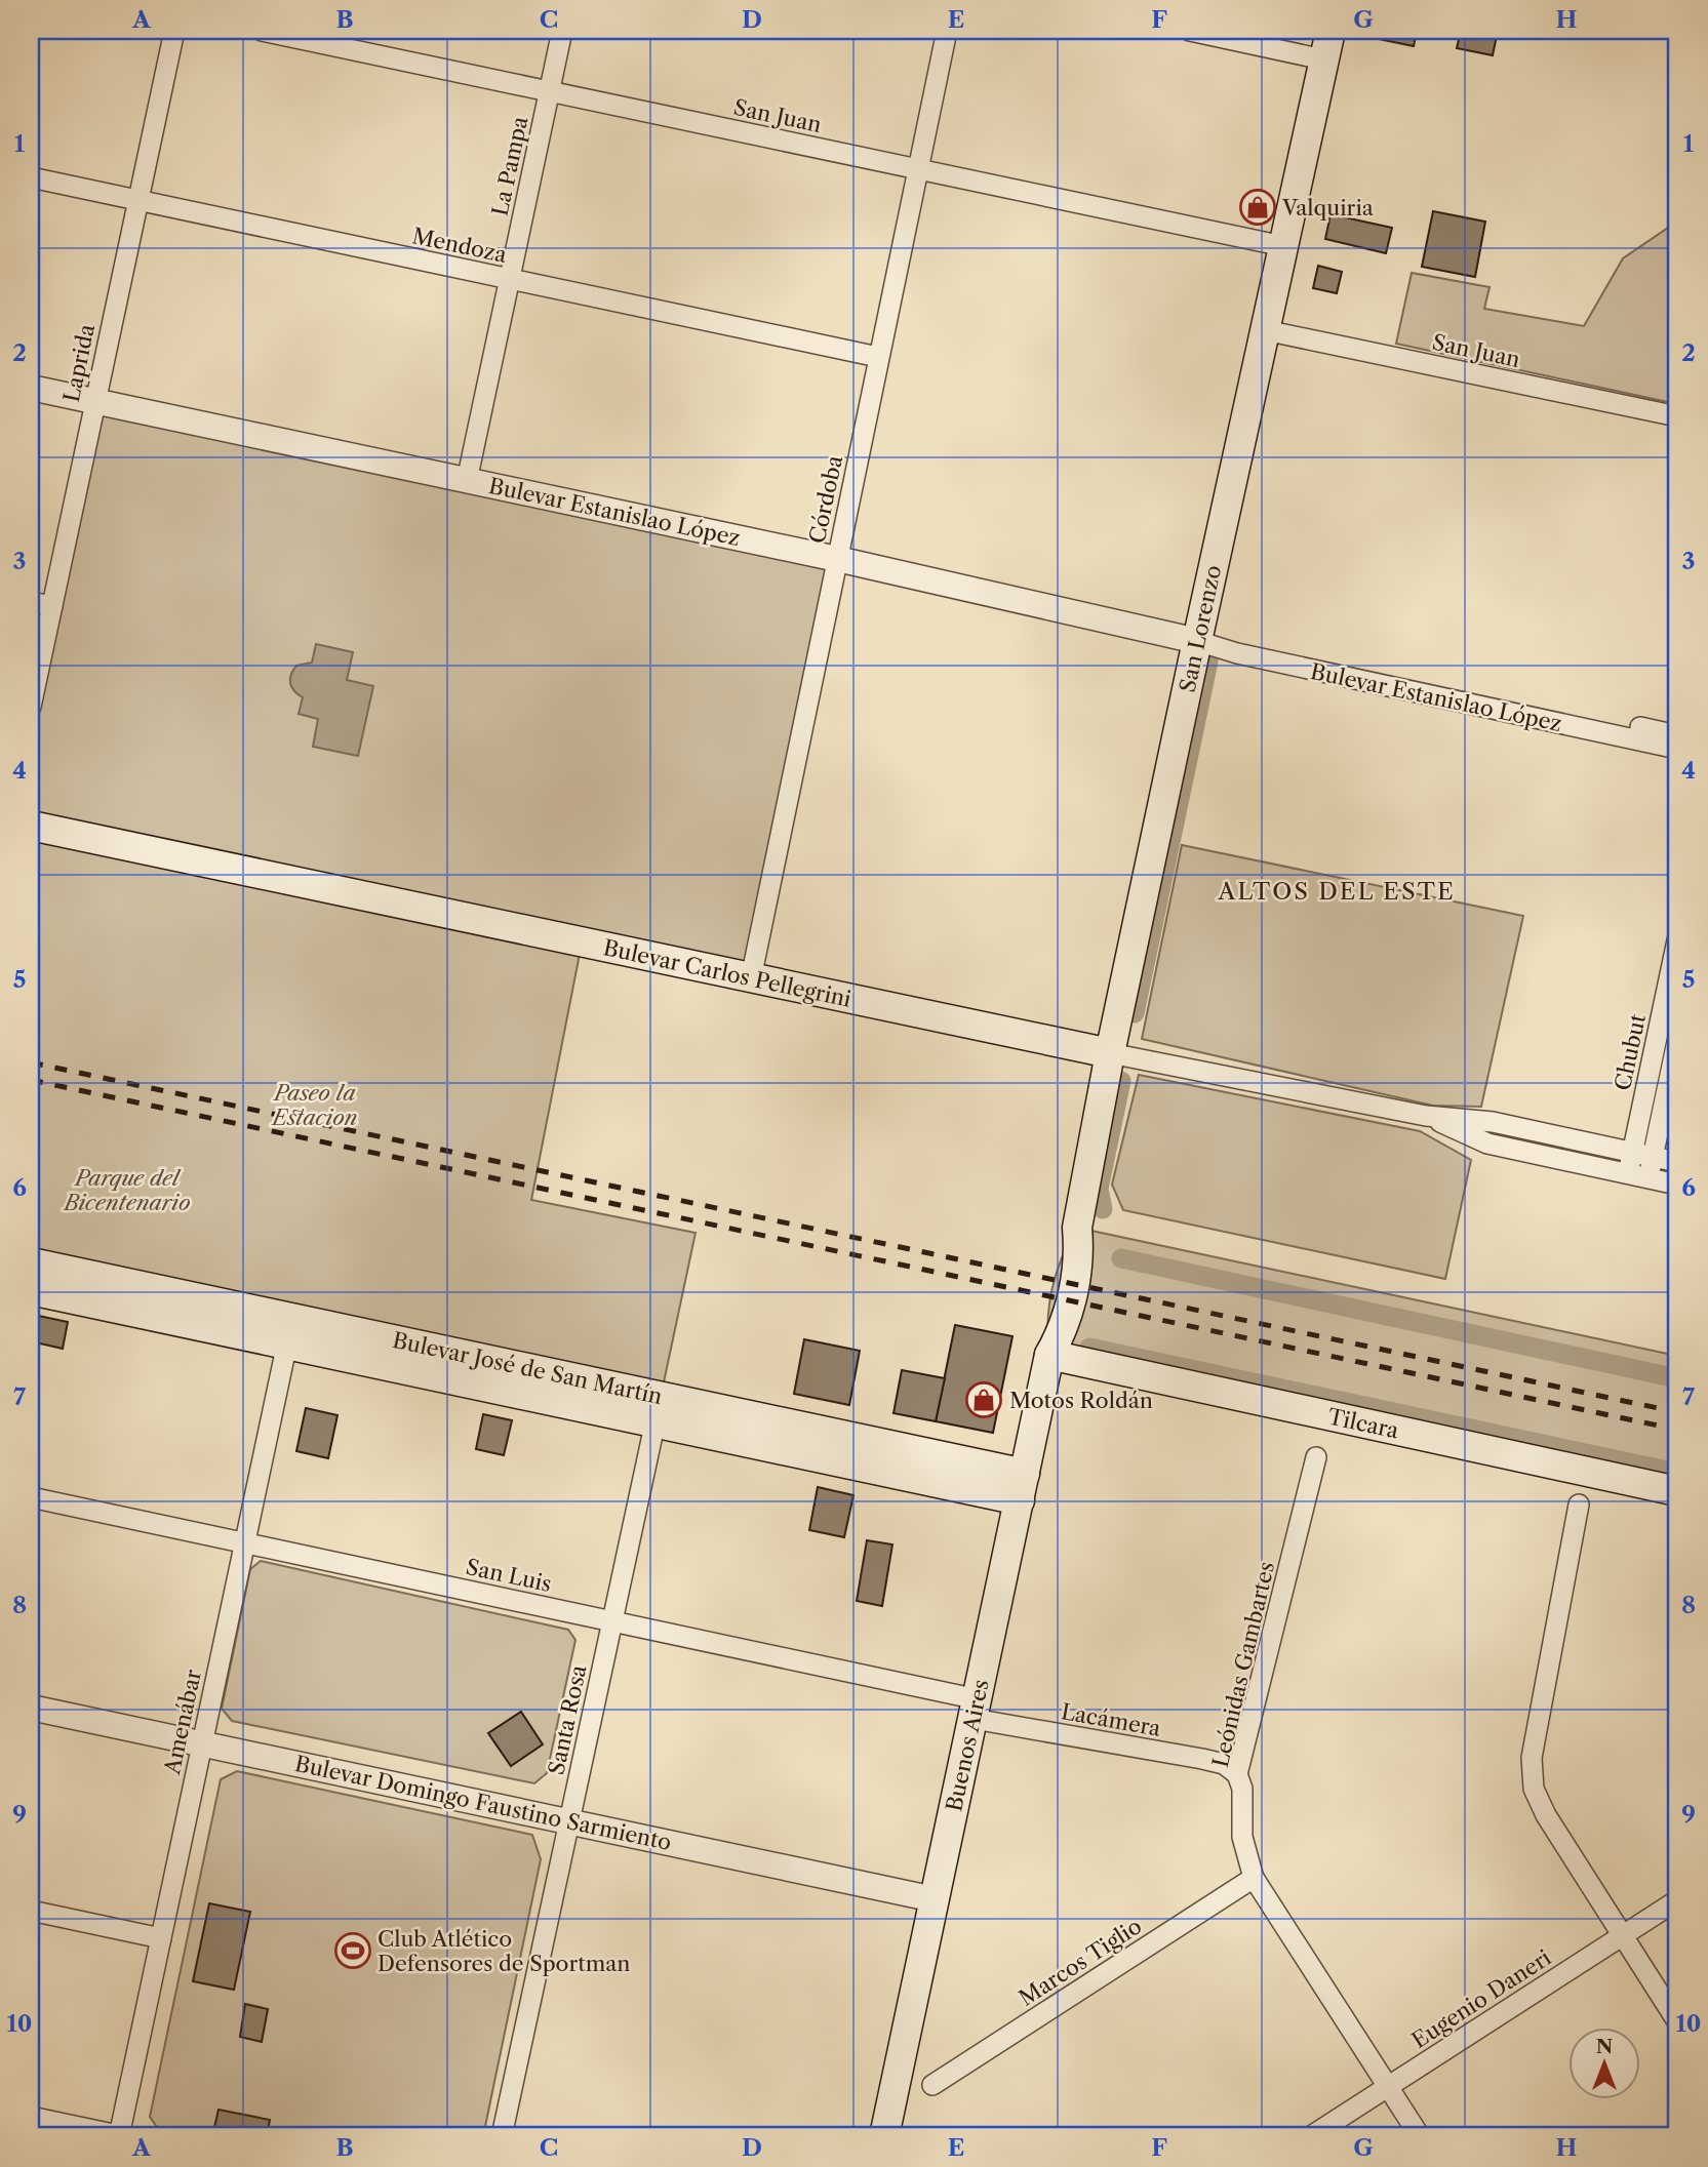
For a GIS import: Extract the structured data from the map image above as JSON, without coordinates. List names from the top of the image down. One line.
{"streets":{"main road":["San Lorenzo","Bulevar Carlos Pellegrini","Bulevar José de San Martín","Tilcara","Buenos Aires"],"street":["San Juan","La Pampa","Mendoza","Laprida","Córdoba","Bulevar Estanislao López","Chubut","San Luis","Leónidas Gambartes","Santa Rosa","Lacámera","Amenábar","Bulevar Domingo Faustino Sarmiento","Marcos Tiglio","Eugenio Daneri"]},"crossings":[["San Juan","La Pampa"],["San Juan","Córdoba"],["San Juan","San Lorenzo"],["La Pampa","Mendoza"],["La Pampa","Bulevar Estanislao López"],["Mendoza","Laprida"],["Mendoza","Córdoba"],["Laprida","Bulevar Estanislao López"],["Córdoba","Bulevar Estanislao López"],["Córdoba","Bulevar Carlos Pellegrini"],["Bulevar Estanislao López","San Lorenzo"],["San Lorenzo","Bulevar Carlos Pellegrini"],["San Lorenzo","Buenos Aires"],["Bulevar Carlos Pellegrini","Chubut"],["Bulevar José de San Martín","Santa Rosa"],["Bulevar José de San Martín","Amenábar"],["Bulevar José de San Martín","Buenos Aires"],["Tilcara","Buenos Aires"],["San Luis","Santa Rosa"],["San Luis","Lacámera"],["San Luis","Amenábar"],["San Luis","Buenos Aires"],["Leónidas Gambartes","Lacámera"],["Leónidas Gambartes","Marcos Tiglio"],["Leónidas Gambartes","Eugenio Daneri"],["Santa Rosa","Bulevar Domingo Faustino Sarmiento"],["Lacámera","Buenos Aires"],["Amenábar","Bulevar Domingo Faustino Sarmiento"],["Buenos Aires","Bulevar Domingo Faustino Sarmiento"]],"districts":["ALTOS DEL ESTE"],"parks":["Paseo la Estacion","Parque del Bicentenario"],"places":{"shop":["Valquiria","Motos Roldán"],"sports":["Club Atlético Defensores de Sportman"]},"north":"top","grid":{"columns":["A","B","C","D","E","F","G","H"],"rows":["1","2","3","4","5","6","7","8","9","10"]}}
